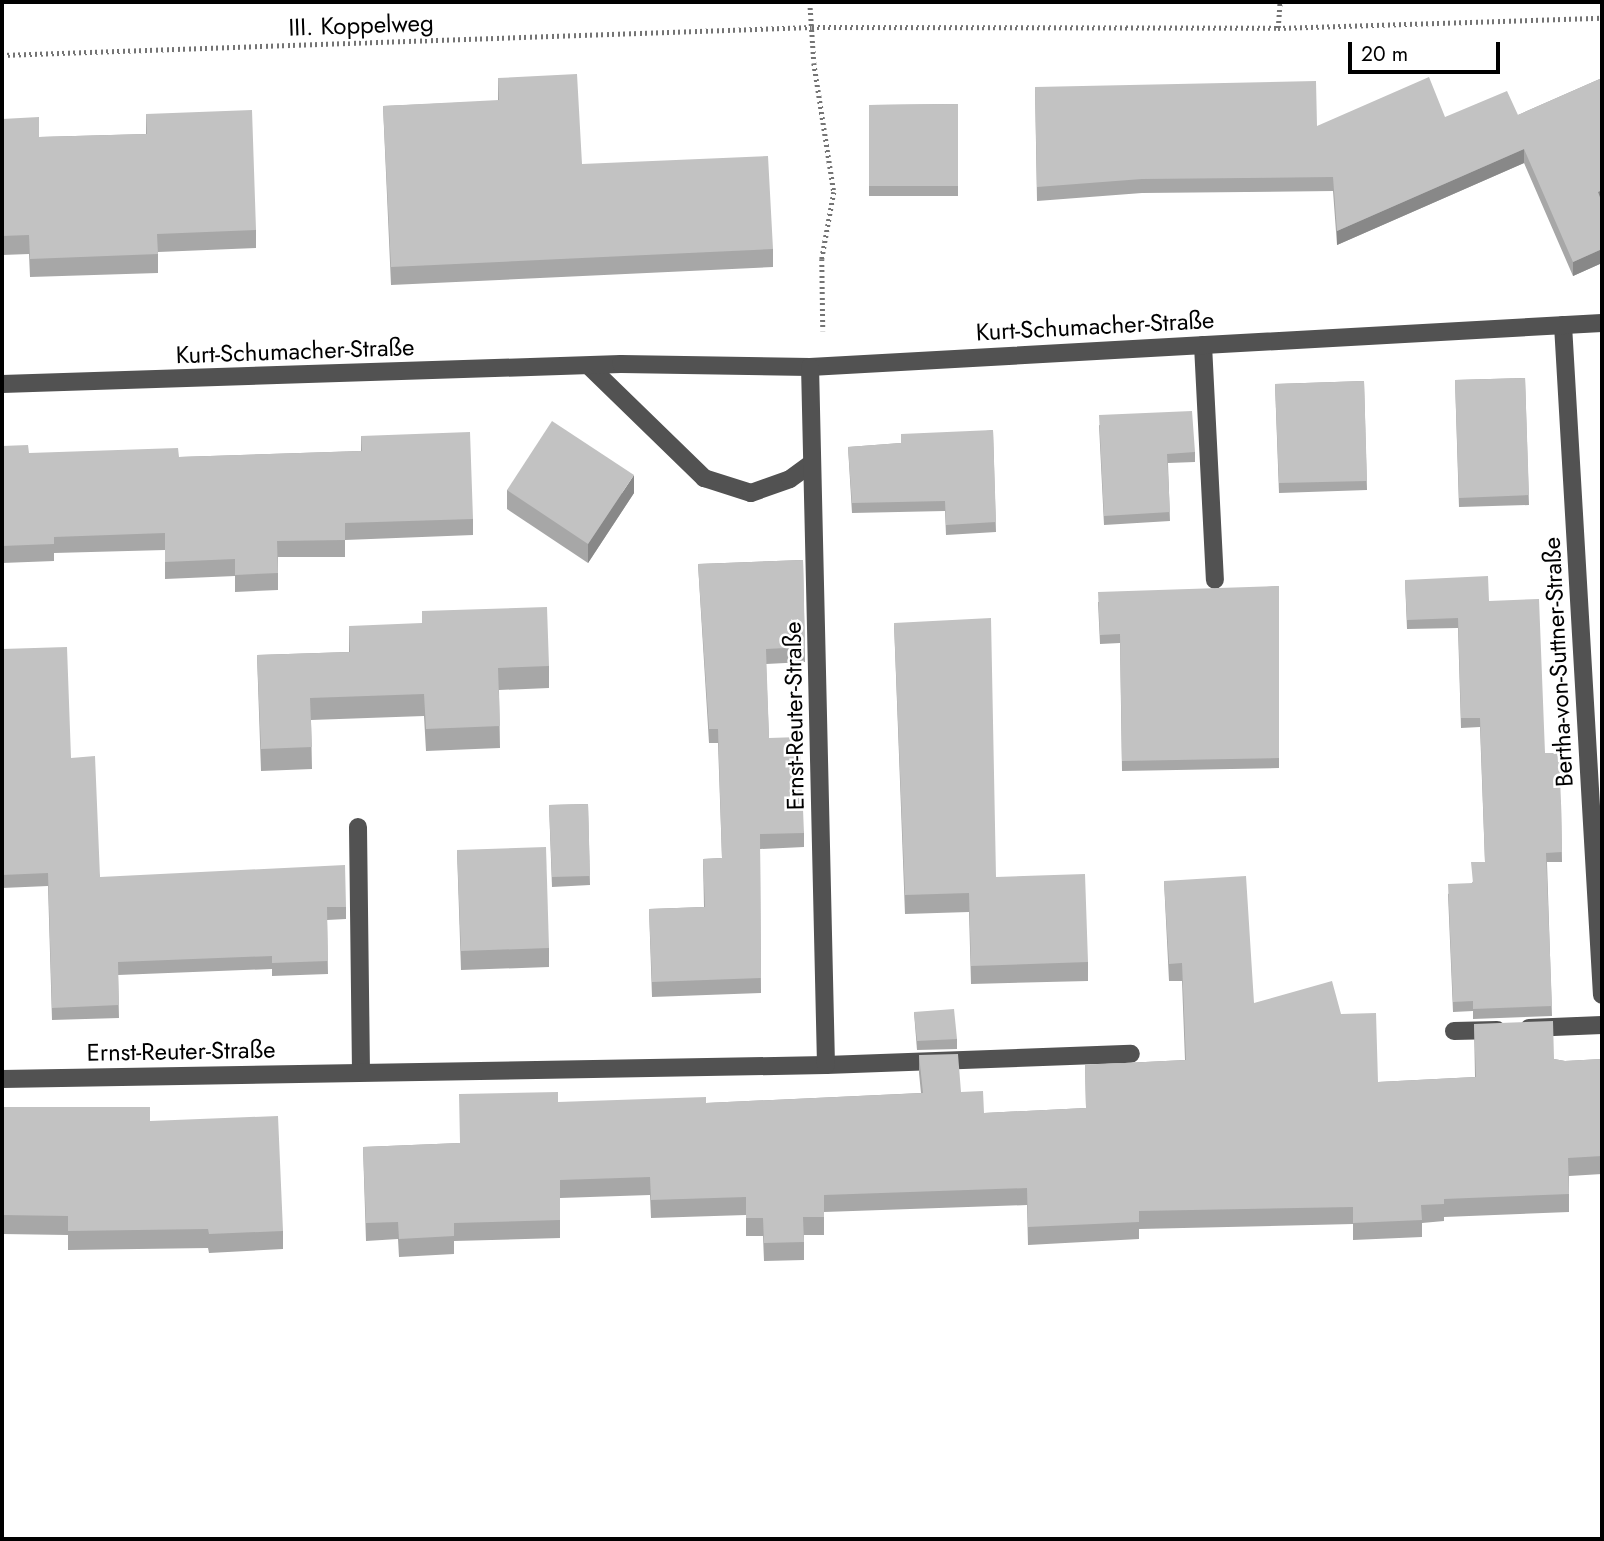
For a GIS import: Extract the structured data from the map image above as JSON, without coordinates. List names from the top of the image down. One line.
{"streets":{"street":["Kurt-Schumacher-Straße","Bertha-von-Suttner-Straße","Ernst-Reuter-Straße"],"path":["III. Koppelweg"]},"crossings":[["Kurt-Schumacher-Straße","Bertha-von-Suttner-Straße"],["Kurt-Schumacher-Straße","Ernst-Reuter-Straße"]],"scale_bar":"20 m"}
